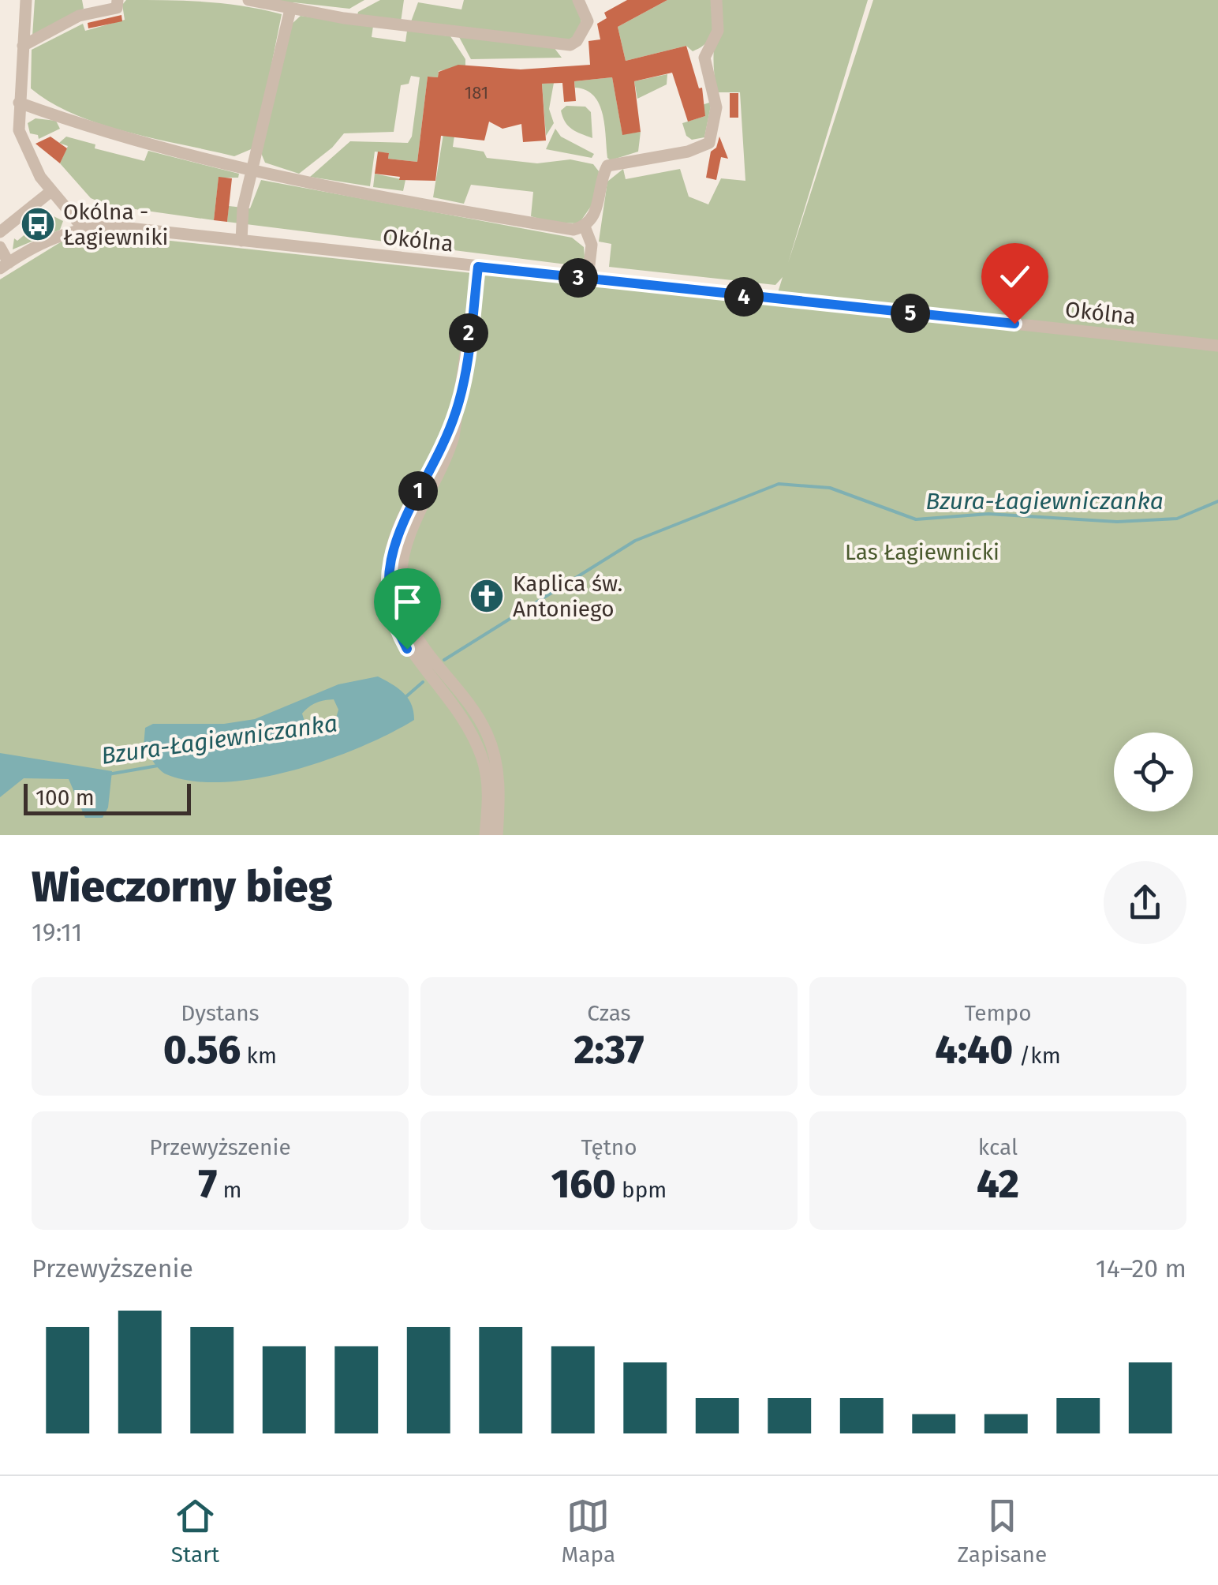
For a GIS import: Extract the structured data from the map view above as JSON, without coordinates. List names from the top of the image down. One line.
{"streets":{"street":["Okólna"]},"water":["Bzura-Łagiewniczanka"],"parks":["Las Łagiewnicki"],"places":{"bus stop":["Okólna - Łagiewniki"],"church":["Kaplica św. Antoniego"]},"house_numbers":["181"],"scale_bar":"100 m","page":{"pins":["3","4","5","2","1"],"scale":"100 m","heading":["Wieczorny bieg","19:11"],"stats":[["Dystans","0.56 km"],["Czas","2:37"],["Tempo","4:40 /km"],["Przewyższenie","7 m"],["Tętno","160 bpm"],["kcal","42"]],"chart":["Przewyższenie","14–20 m"],"tabs":["Start","Mapa","Zapisane"]}}
